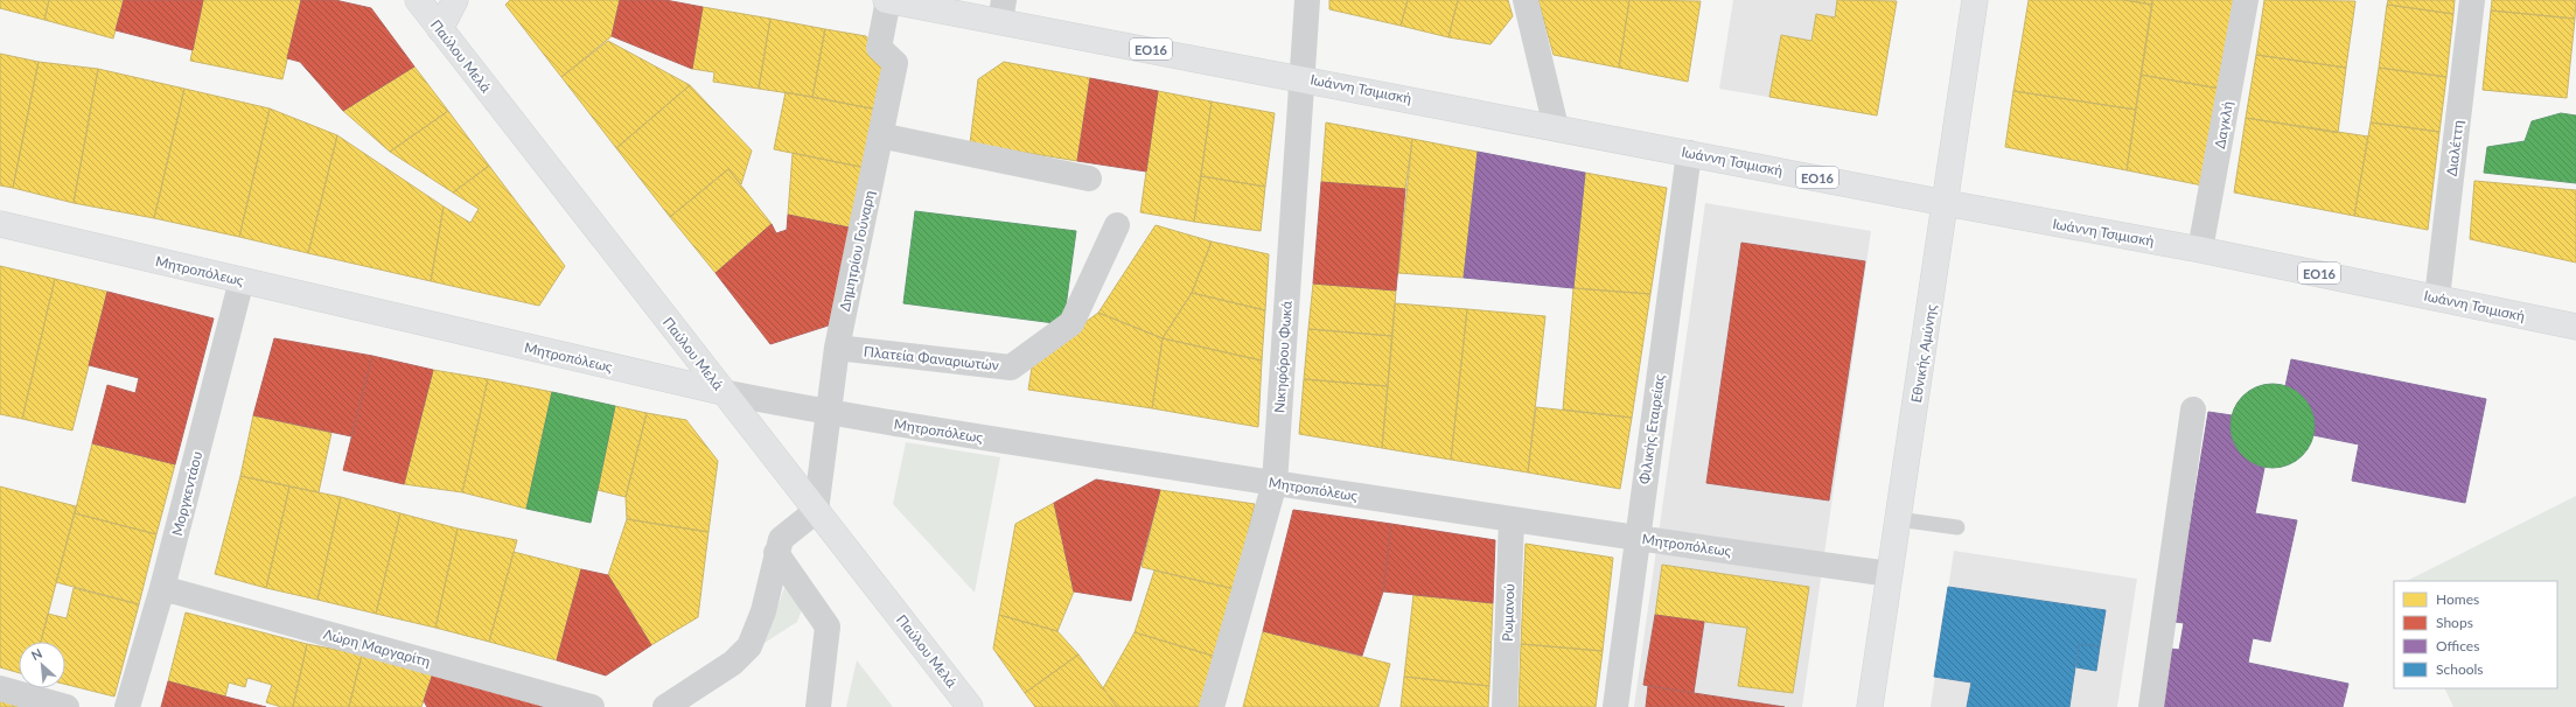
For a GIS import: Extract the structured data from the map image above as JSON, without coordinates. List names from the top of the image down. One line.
{"streets":{"main road":["ΕΟ16","Παύλου Μελά","Ιωάννη Τσιμισκή","Μητροπόλεως","Εθνικής Αμύνης"],"street":["Δαγκλή","Διαλέττη","Δημητρίου Γούναρη","Νικηφόρου Φωκά","Πλατεία Φαναριωτών","Φιλικής Εταιρείας","Μοργκεντάου","Ρωμανού","Λώρη Μαργαρίτη"]},"crossings":[["Παύλου Μελά","Δημητρίου Γούναρη"],["Παύλου Μελά","Μητροπόλεως"],["Ιωάννη Τσιμισκή","Δαγκλή"],["Ιωάννη Τσιμισκή","Διαλέττη"],["Ιωάννη Τσιμισκή","Δημητρίου Γούναρη"],["Ιωάννη Τσιμισκή","Εθνικής Αμύνης"],["Ιωάννη Τσιμισκή","Νικηφόρου Φωκά"],["Ιωάννη Τσιμισκή","Φιλικής Εταιρείας"],["Δημητρίου Γούναρη","Μητροπόλεως"],["Δημητρίου Γούναρη","Πλατεία Φαναριωτών"],["Μητροπόλεως","Εθνικής Αμύνης"],["Μητροπόλεως","Νικηφόρου Φωκά"],["Μητροπόλεως","Φιλικής Εταιρείας"],["Μητροπόλεως","Μοργκεντάου"],["Μητροπόλεως","Ρωμανού"],["Μοργκεντάου","Λώρη Μαργαρίτη"]],"legend":["Homes","Shops","Offices","Schools"],"north":"top left"}
